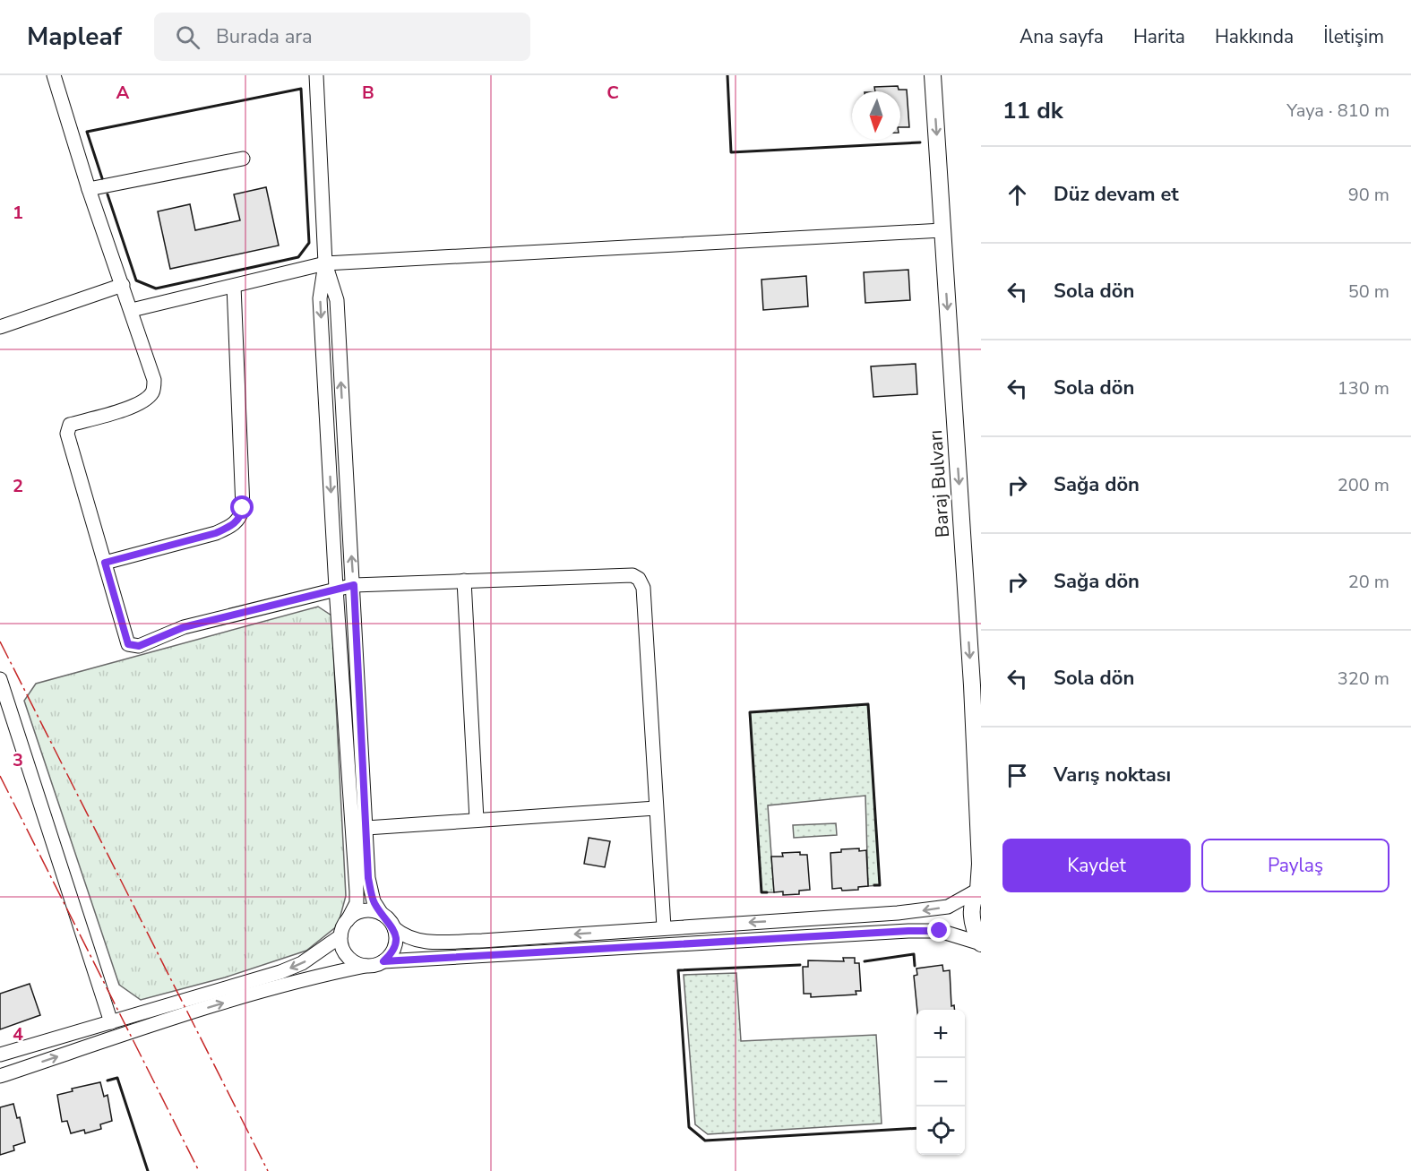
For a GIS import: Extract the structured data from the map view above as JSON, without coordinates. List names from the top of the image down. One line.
{"streets":{"main road":["Baraj Bulvarı"]},"one_way":["Baraj Bulvarı"],"north":"bottom","page":{"header":"Mapleaf","search":"Burada ara","nav":["Ana sayfa","Harita","Hakkında","İletişim"],"heading":["11 dk","Yaya · 810 m"],"list":[["Düz devam et","90 m"],["Sola dön","50 m"],["Sola dön","130 m"],["Sağa dön","200 m"],["Sağa dön","20 m"],["Sola dön","320 m"],"Varış noktası"],"buttons":["Kaydet","Paylaş"],"map_buttons":["+","−"]},"grid":{"columns":["A","B","C"],"rows":["1","2","3","4"]}}
